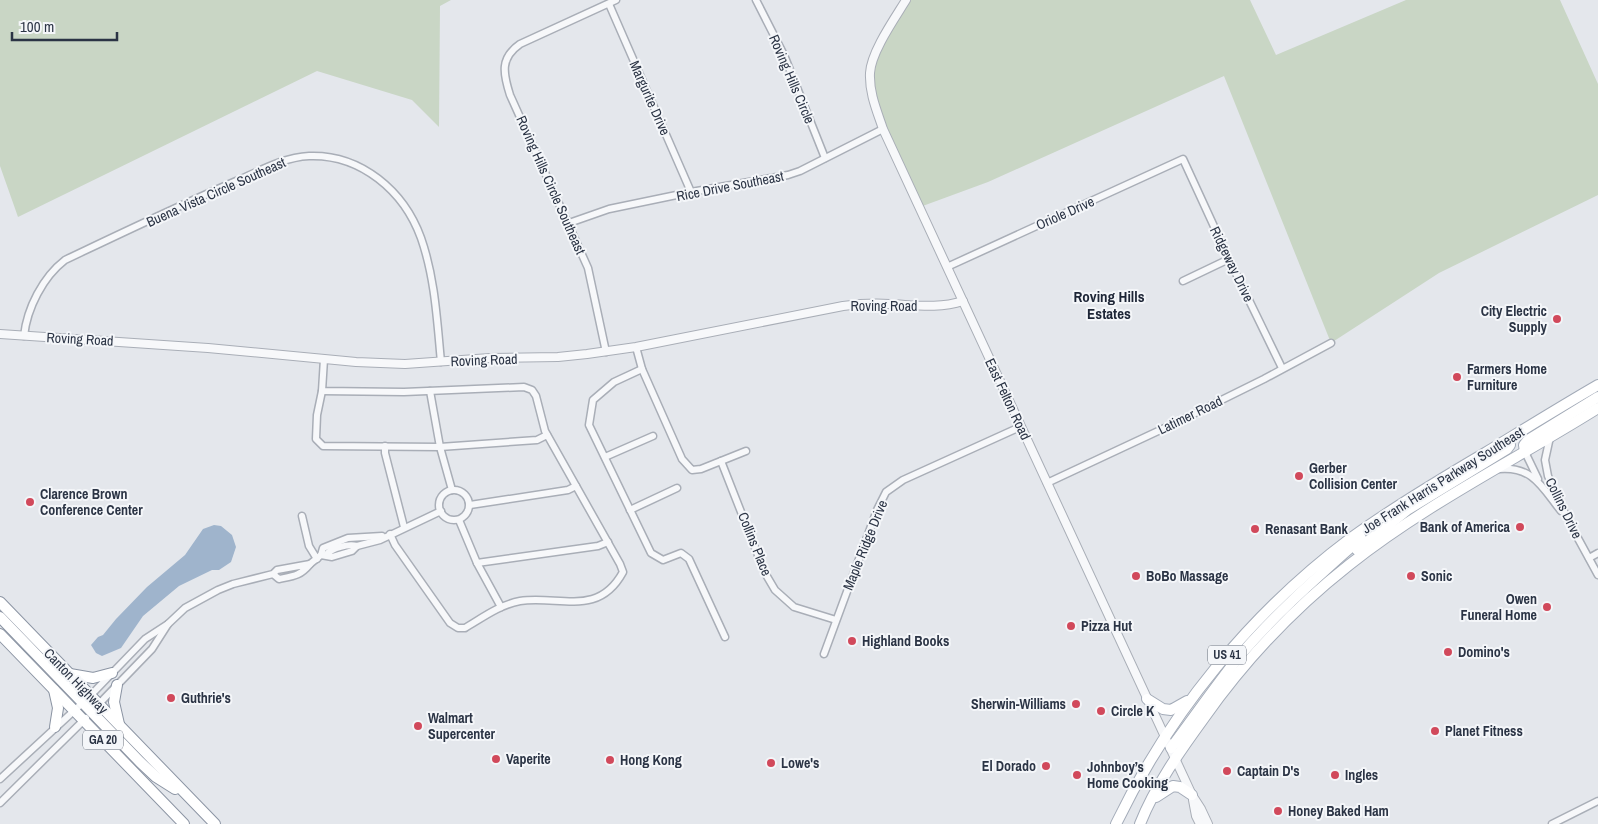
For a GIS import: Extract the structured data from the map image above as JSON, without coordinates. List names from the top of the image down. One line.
{"streets":{"main road":["Joe Frank Harris Parkway Southeast","US 41","Canton Highway","GA 20"],"street":["Roving Hills Circle","Margurite Drive","Roving Hills Circle Southeast","Rice Drive Southeast","Buena Vista Circle Southeast","Oriole Drive","Ridgeway Drive","Roving Road","East Felton Road","Latimer Road","Collins Drive","Collins Place","Maple Ridge Drive"]},"crossings":[["Roving Hills Circle","Rice Drive Southeast"],["Margurite Drive","Roving Hills Circle Southeast"],["Margurite Drive","Rice Drive Southeast"],["Roving Hills Circle Southeast","Rice Drive Southeast"],["Roving Hills Circle Southeast","Roving Road"],["Rice Drive Southeast","East Felton Road"],["Buena Vista Circle Southeast","Roving Road"],["Oriole Drive","Ridgeway Drive"],["Oriole Drive","East Felton Road"],["Ridgeway Drive","Latimer Road"],["Roving Road","East Felton Road"],["East Felton Road","Latimer Road"],["East Felton Road","Joe Frank Harris Parkway Southeast"],["East Felton Road","Maple Ridge Drive"],["Joe Frank Harris Parkway Southeast","Collins Drive"],["Collins Place","Maple Ridge Drive"]],"districts":["Roving Hills Estates"],"places":["City Electric Supply","Farmers Home Furniture","Gerber Collision Center","Clarence Brown Conference Center","Bank of America","Renasant Bank","BoBo Massage","Sonic","Owen Funeral Home","Pizza Hut","Highland Books","Domino's","Guthrie's","Sherwin-Williams","Circle K","Walmart Supercenter","Planet Fitness","Vaperite","Hong Kong","Lowe's","El Dorado","Captain D's","Johnboy’s Home Cooking","Ingles","Honey Baked Ham"],"scale_bar":"100 m"}
